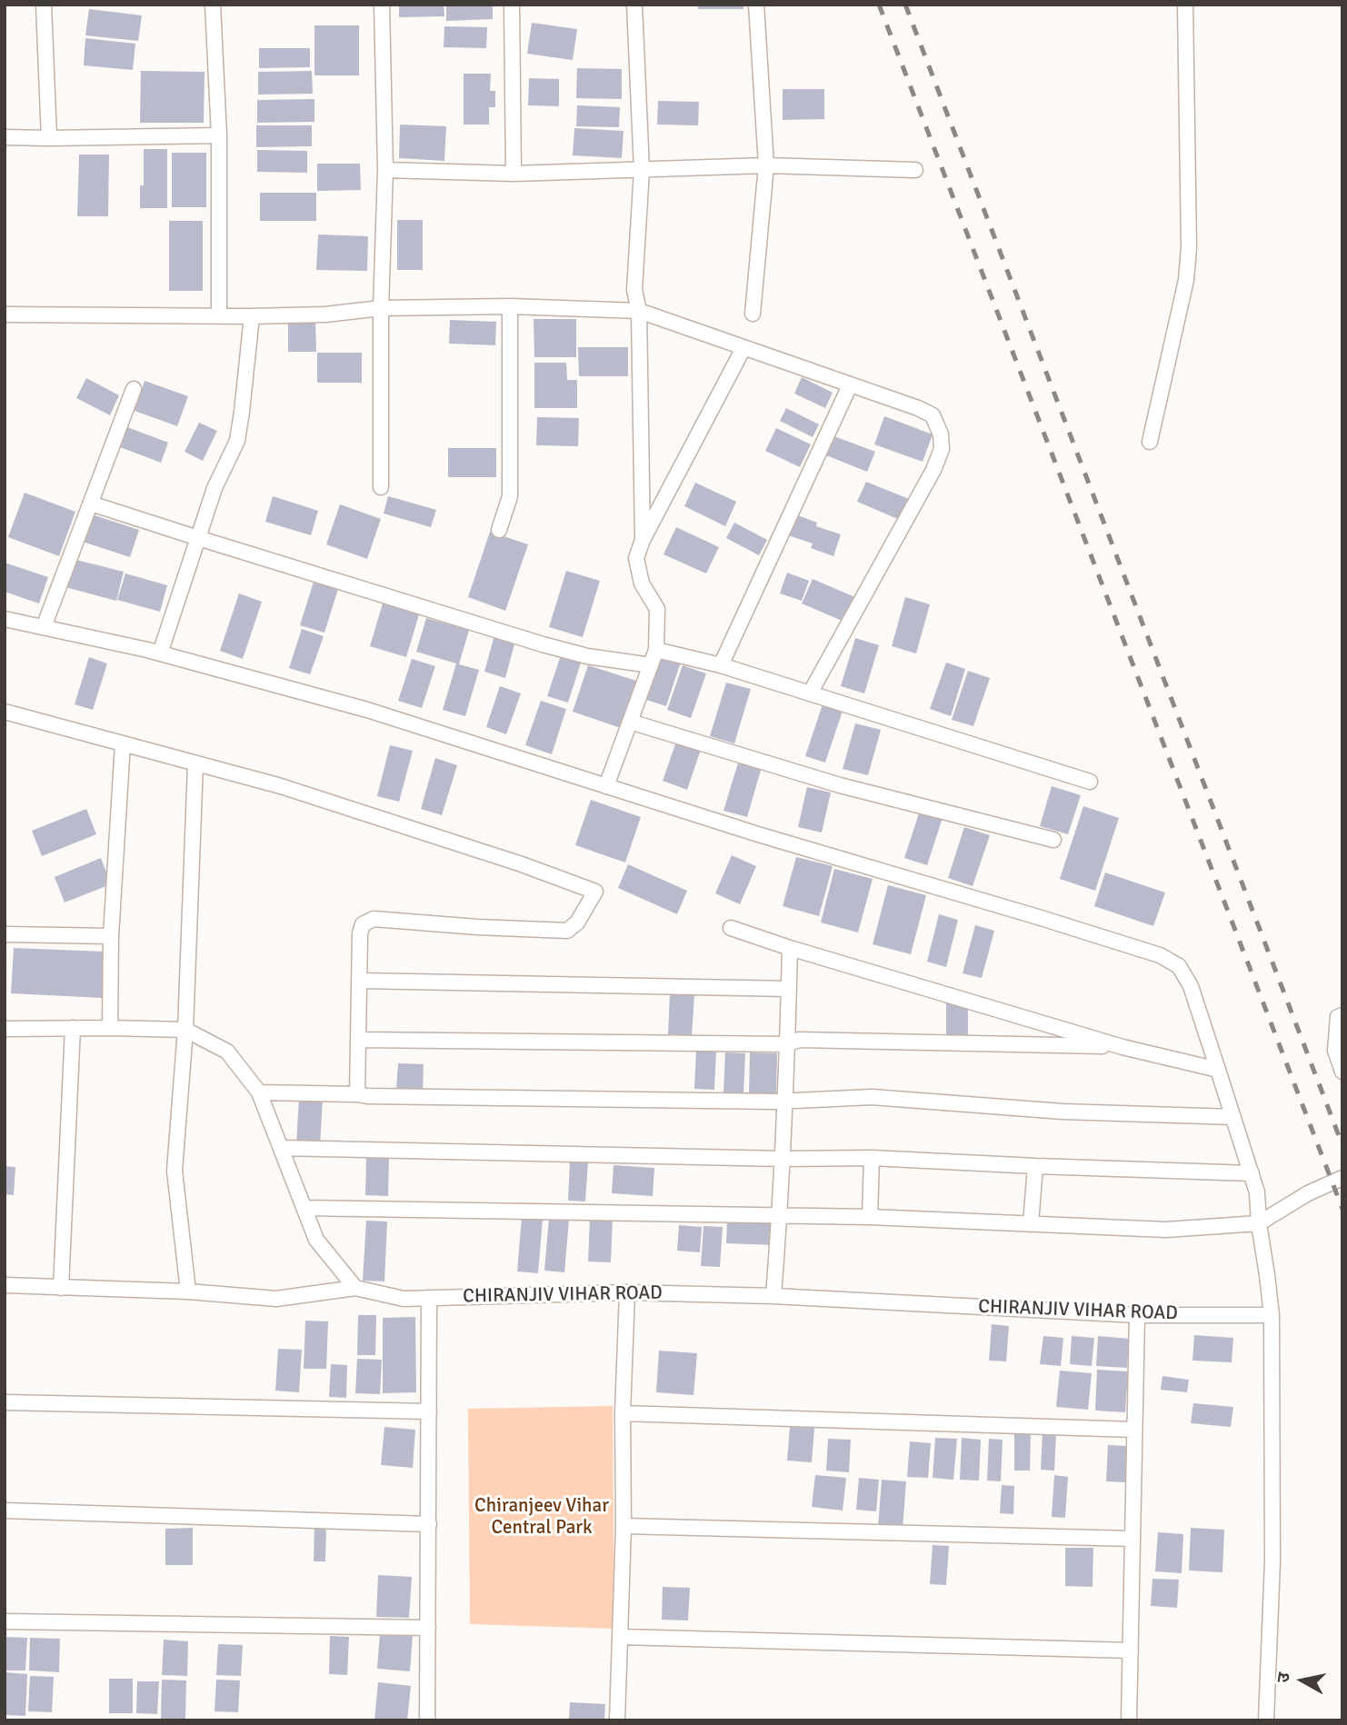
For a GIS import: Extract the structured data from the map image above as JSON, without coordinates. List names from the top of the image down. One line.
{"streets":{"street":["CHIRANJIV VIHAR ROAD"]},"parks":["Chiranjeev Vihar Central Park"],"north":"left"}
